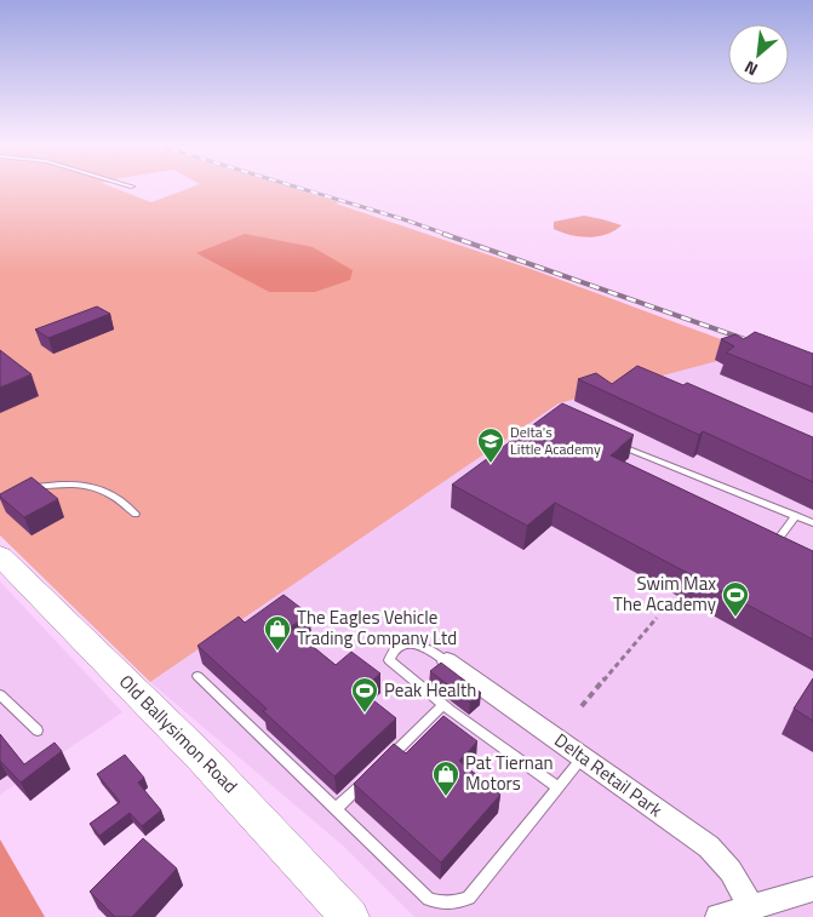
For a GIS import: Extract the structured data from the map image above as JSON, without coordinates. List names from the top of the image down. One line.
{"streets":{"street":["Old Ballysimon Road","Delta Retail Park"]},"places":{"school or university":["Delta's Little Academy"],"sports":["Swim Max The Academy","Peak Health"],"shop":["The Eagles Vehicle Trading Company Ltd","Pat Tiernan Motors"]},"north":"bottom left"}
